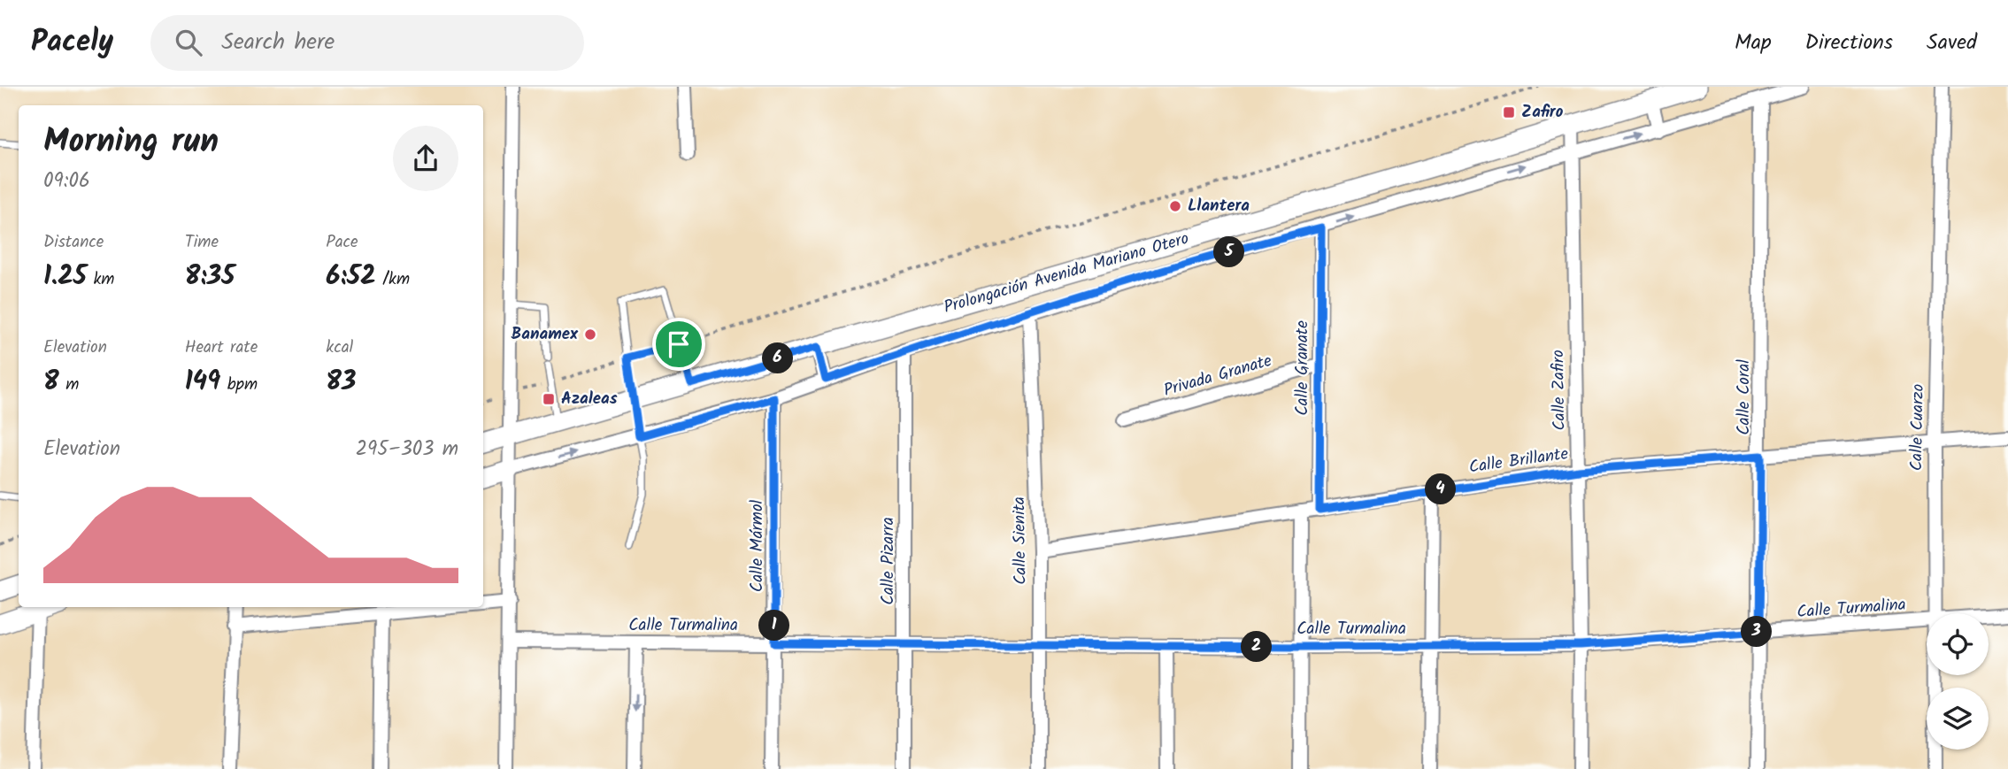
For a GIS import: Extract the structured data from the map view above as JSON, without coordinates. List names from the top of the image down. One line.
{"streets":{"main road":["Prolongación Avenida Mariano Otero"],"street":["Calle Granate","Privada Granate","Calle Zafiro","Calle Coral","Calle Cuarzo","Calle Brillante","Calle Sienita","Calle Mármol","Calle Pizarra","Calle Turmalina"]},"crossings":[["Prolongación Avenida Mariano Otero","Calle Zafiro"],["Calle Granate","Privada Granate"],["Calle Granate","Calle Brillante"],["Calle Zafiro","Calle Brillante"],["Calle Zafiro","Calle Turmalina"],["Calle Coral","Calle Brillante"],["Calle Coral","Calle Turmalina"],["Calle Cuarzo","Calle Brillante"],["Calle Brillante","Calle Sienita"],["Calle Sienita","Calle Turmalina"],["Calle Mármol","Calle Turmalina"],["Calle Pizarra","Calle Turmalina"]],"places":{"transit":["Zafiro","Azaleas"],"other":["Llantera","Banamex"]},"page":{"header":"Pacely","search":"Search here","nav":["Map","Directions","Saved"],"heading":["Morning run","09:06"],"stats":[["Distance","1.25 km"],["Time","8:35"],["Pace","6:52 /km"],["Elevation","8 m"],["Heart rate","149 bpm"],["kcal","83"]],"pins":["5","6","4","1","3","2"],"chart":["Elevation","295–303 m"]}}
